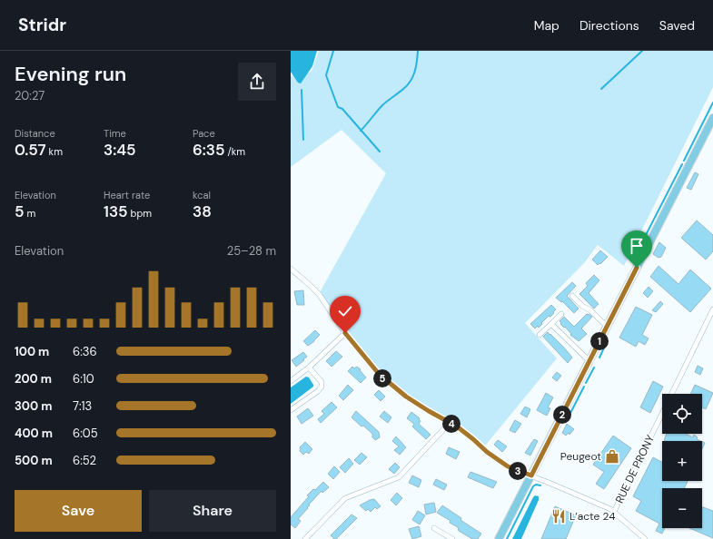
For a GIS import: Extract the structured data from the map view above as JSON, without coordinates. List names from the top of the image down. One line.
{"streets":{"street":["RUE DE PRONY"]},"places":{"shop":["Peugeot"],"restaurant":["L’acte 24"]},"page":{"header":"Stridr","nav":["Map","Directions","Saved"],"heading":["Evening run","20:27"],"stats":[["Distance","0.57 km"],["Time","3:45"],["Pace","6:35 /km"],["Elevation","5 m"],["Heart rate","135 bpm"],["kcal","38"]],"chart":["Elevation","25–28 m"],"pins":["1","5","2","4","3"],"list":[{"name":"100 m","note":"6:36"},{"name":"200 m","note":"6:10"},{"name":"300 m","note":"7:13"},{"name":"400 m","note":"6:05"},{"name":"500 m","note":"6:52"}],"map_buttons":["+","−"],"buttons":["Save","Share"]}}
